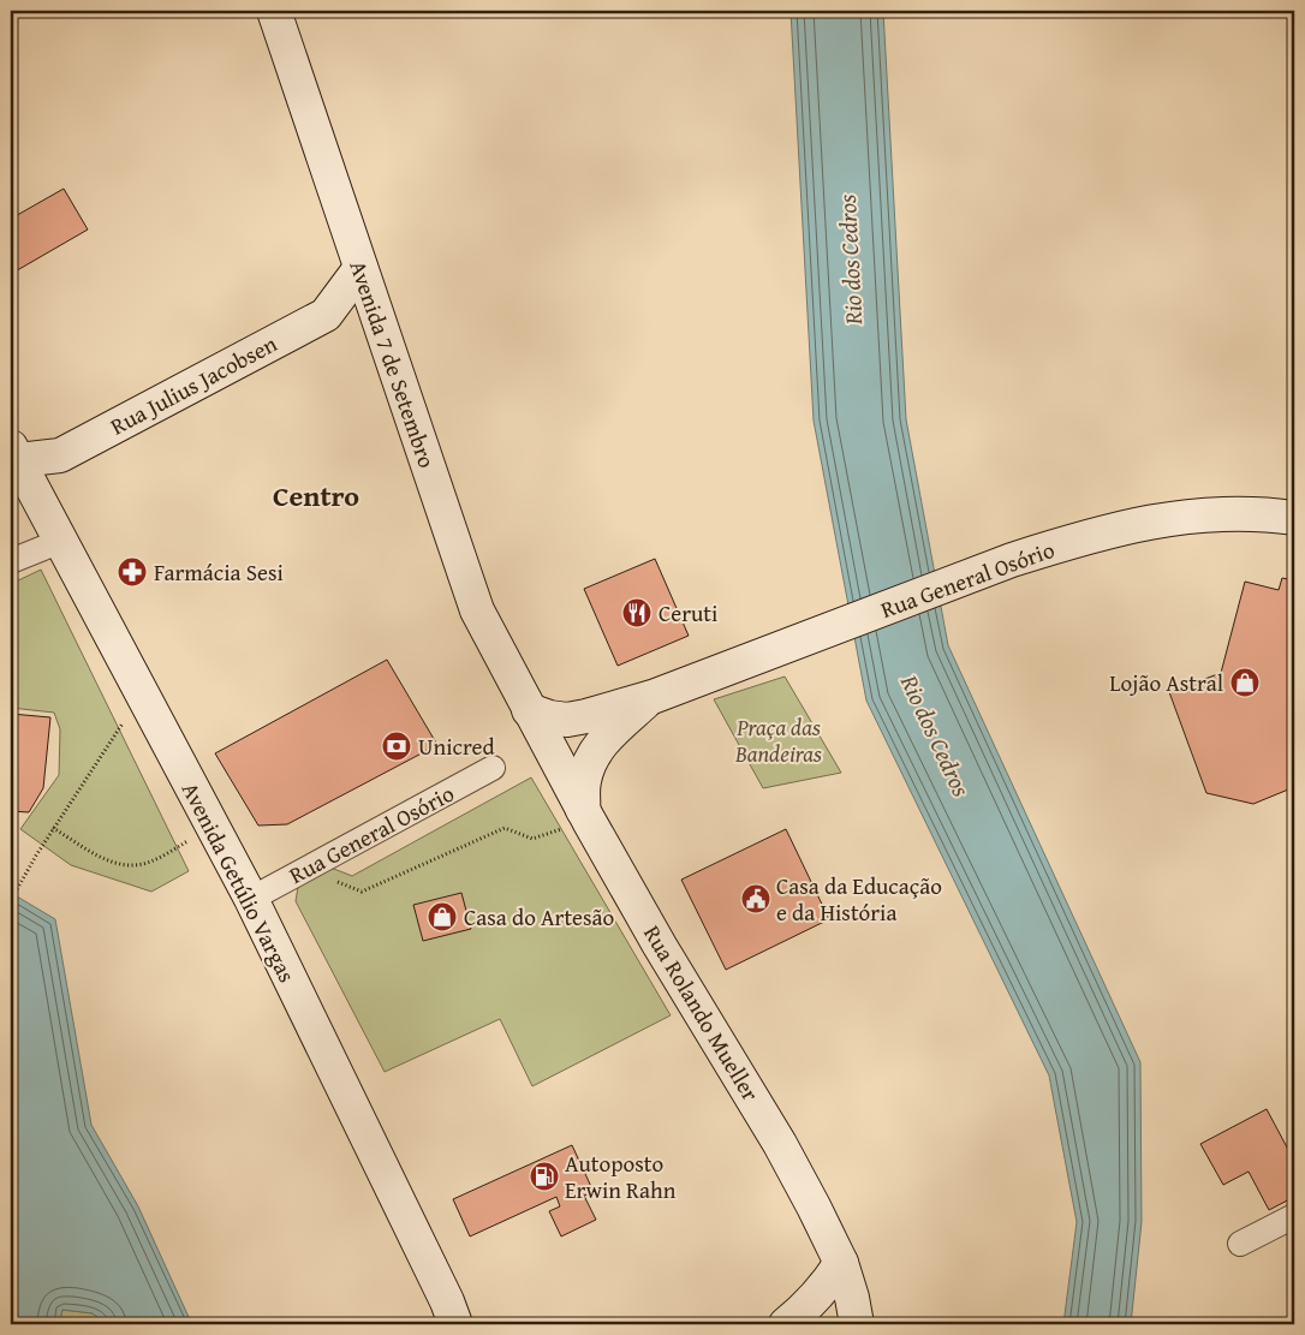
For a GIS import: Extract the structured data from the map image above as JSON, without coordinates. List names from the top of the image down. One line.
{"streets":{"main road":["Avenida 7 de Setembro","Rua Julius Jacobsen","Rua General Osório","Avenida Getúlio Vargas","Rua Rolando Mueller"]},"crossings":[["Avenida 7 de Setembro","Rua Julius Jacobsen"],["Avenida 7 de Setembro","Rua General Osório"],["Avenida 7 de Setembro","Rua Rolando Mueller"],["Rua Julius Jacobsen","Avenida Getúlio Vargas"],["Rua General Osório","Avenida Getúlio Vargas"],["Rua General Osório","Rua Rolando Mueller"]],"districts":["Centro"],"water":["Rio dos Cedros"],"parks":["Praça das Bandeiras"],"places":{"pharmacy":["Farmácia Sesi"],"restaurant":["Ceruti"],"shop":["Lojão Astral","Casa do Artesão"],"bank":["Unicred"],"public building":["Casa da Educação e da História"],"fuel station":["Autoposto Erwin Rahn"]}}
